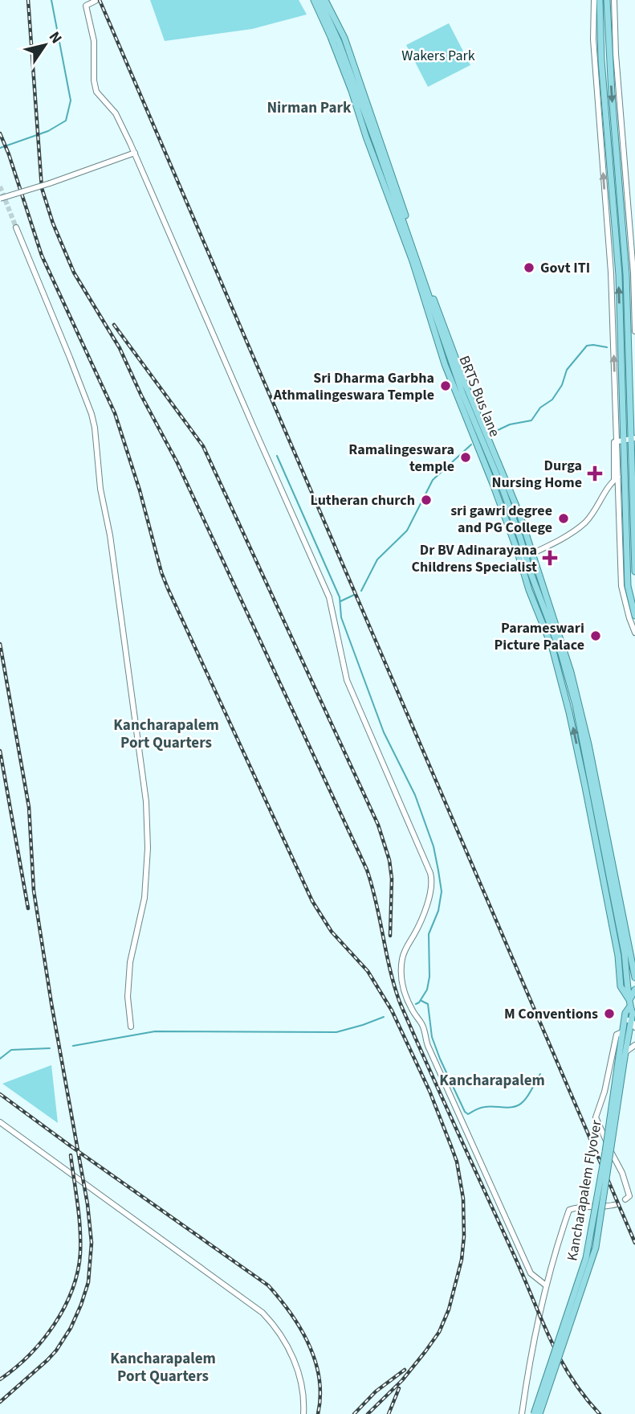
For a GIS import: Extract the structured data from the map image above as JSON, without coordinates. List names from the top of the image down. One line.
{"streets":{"main road":["BRTS Bus lane","Kancharapalem Flyover"]},"districts":["Nirman Park","Kancharapalem Port Quarters","Kancharapalem","Kancharapalem Port Quarters"],"parks":["Wakers Park"],"places":{"other":["Govt ITI","Sri Dharma Garbha Athmalingeswara Temple","Ramalingeswara temple","Lutheran church","sri gawri degree and PG College","Parameswari Picture Palace","M Conventions"],"health":["Durga Nursing Home","Dr BV Adinarayana Childrens Specialist"]},"north":"top right"}
